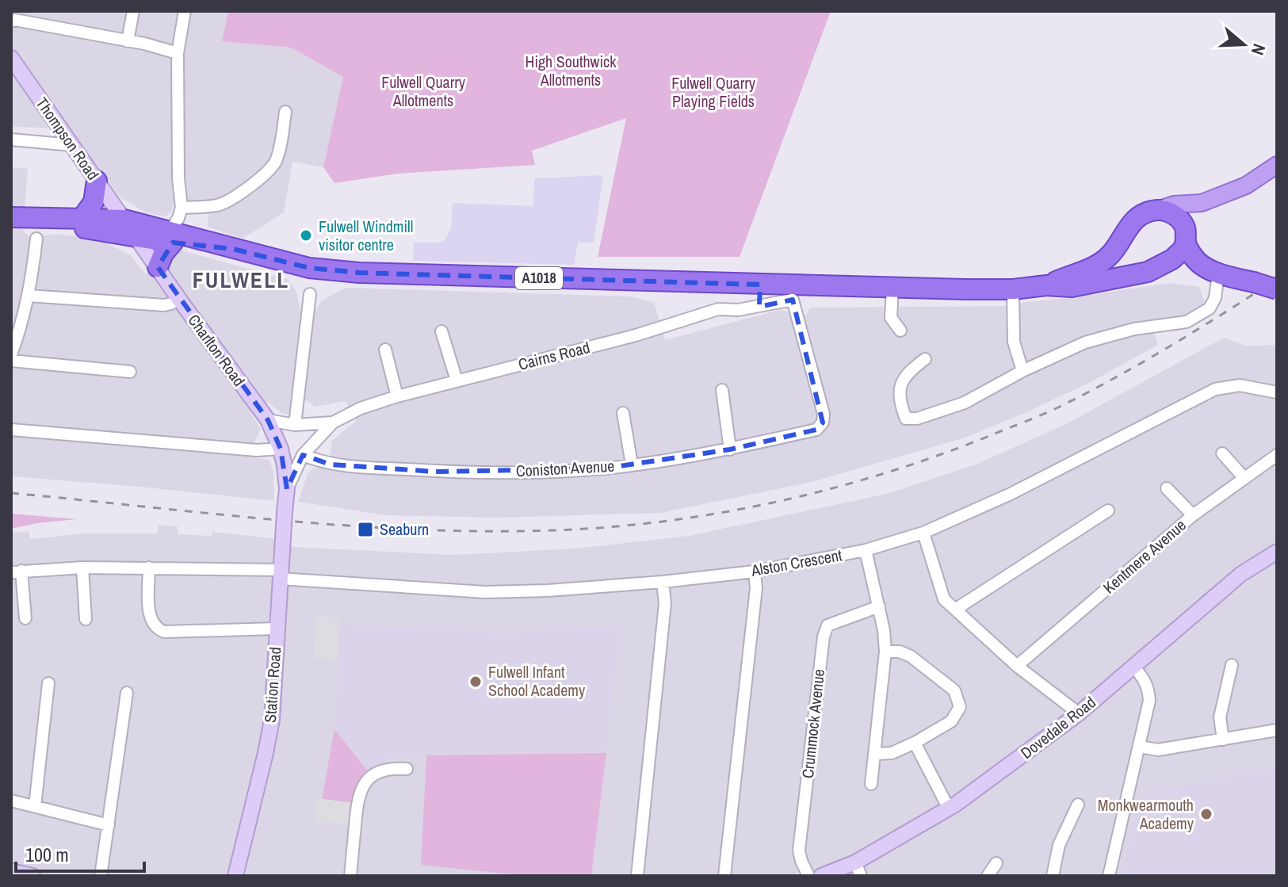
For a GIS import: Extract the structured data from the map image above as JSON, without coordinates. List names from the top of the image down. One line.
{"streets":{"highway":["A1018"],"main road":["Thompson Road","Charlton Road","Station Road","Dovedale Road"],"street":["Cairns Road","Coniston Avenue","Kentmere Avenue","Alston Crescent","Crummock Avenue"]},"crossings":[["Thompson Road","A1018"],["Thompson Road","Charlton Road"],["A1018","Charlton Road"],["A1018","Cairns Road"],["A1018","Coniston Avenue"],["Charlton Road","Cairns Road"],["Charlton Road","Station Road"],["Cairns Road","Coniston Avenue"],["Cairns Road","Station Road"],["Alston Crescent","Station Road"]],"districts":["FULWELL"],"parks":["High Southwick Allotments","Fulwell Quarry Allotments","Fulwell Quarry Playing Fields"],"places":{"other":["Fulwell Windmill visitor centre","Fulwell Infant School Academy","Monkwearmouth Academy"],"transit":["Seaburn"]},"scale_bar":"100 m","north":"right"}
